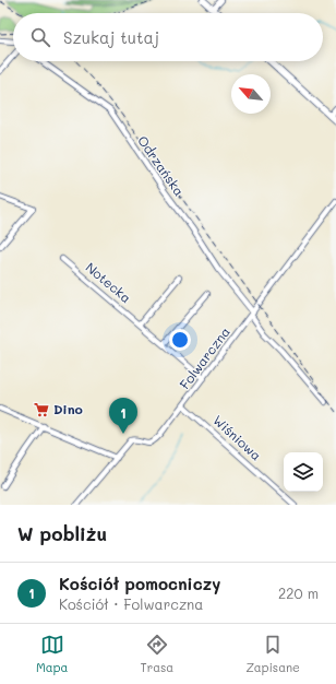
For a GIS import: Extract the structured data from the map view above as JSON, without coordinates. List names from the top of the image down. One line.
{"streets":{"street":["Odrzańska","Notecka","Folwarczna","Wiśniowa"]},"crossings":[["Odrzańska","Folwarczna"],["Notecka","Folwarczna"],["Folwarczna","Wiśniowa"]],"places":{"supermarket":["Dino"]},"north":"top left","page":{"search":"Szukaj tutaj","pins":"1","heading":"W pobliżu","list":[{"mark":"1","name":"Kościół pomocniczy","note":"Kościół · Folwarczna","value":"220 m"}],"nav":["Mapa","Trasa","Zapisane"]}}
